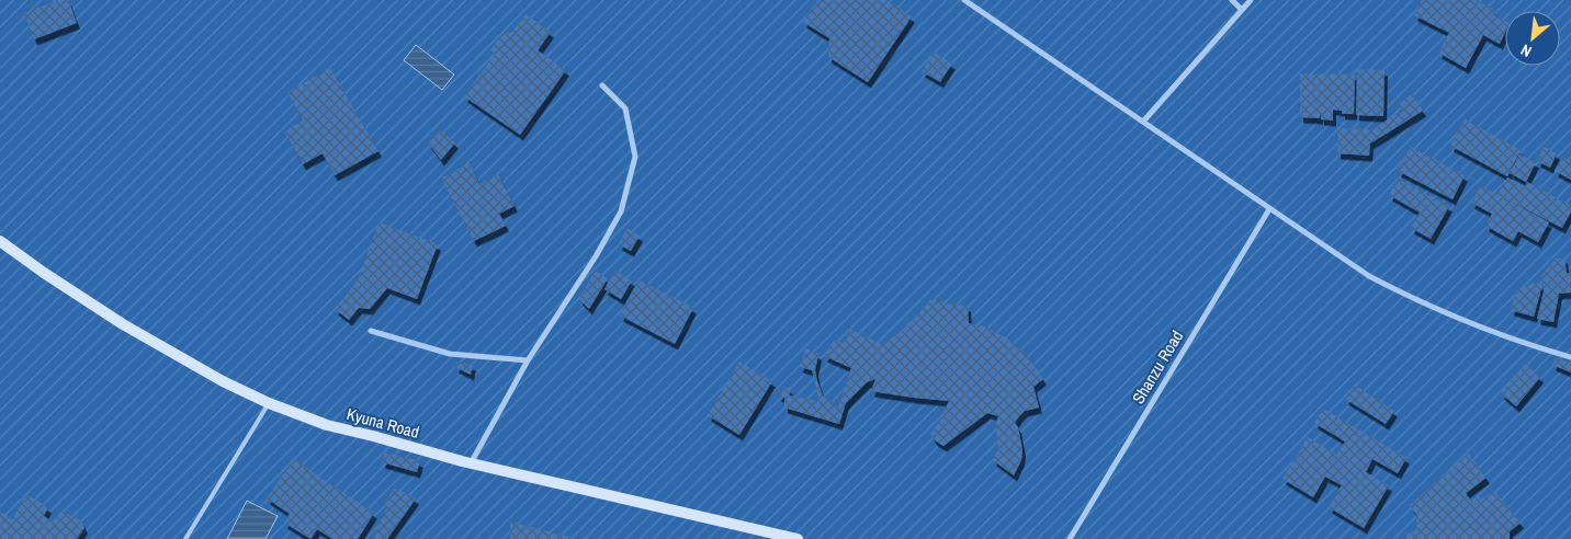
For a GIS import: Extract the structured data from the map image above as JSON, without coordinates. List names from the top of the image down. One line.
{"streets":{"main road":["Kyuna Road"],"street":["Shanzu Road"]},"north":"bottom left"}
